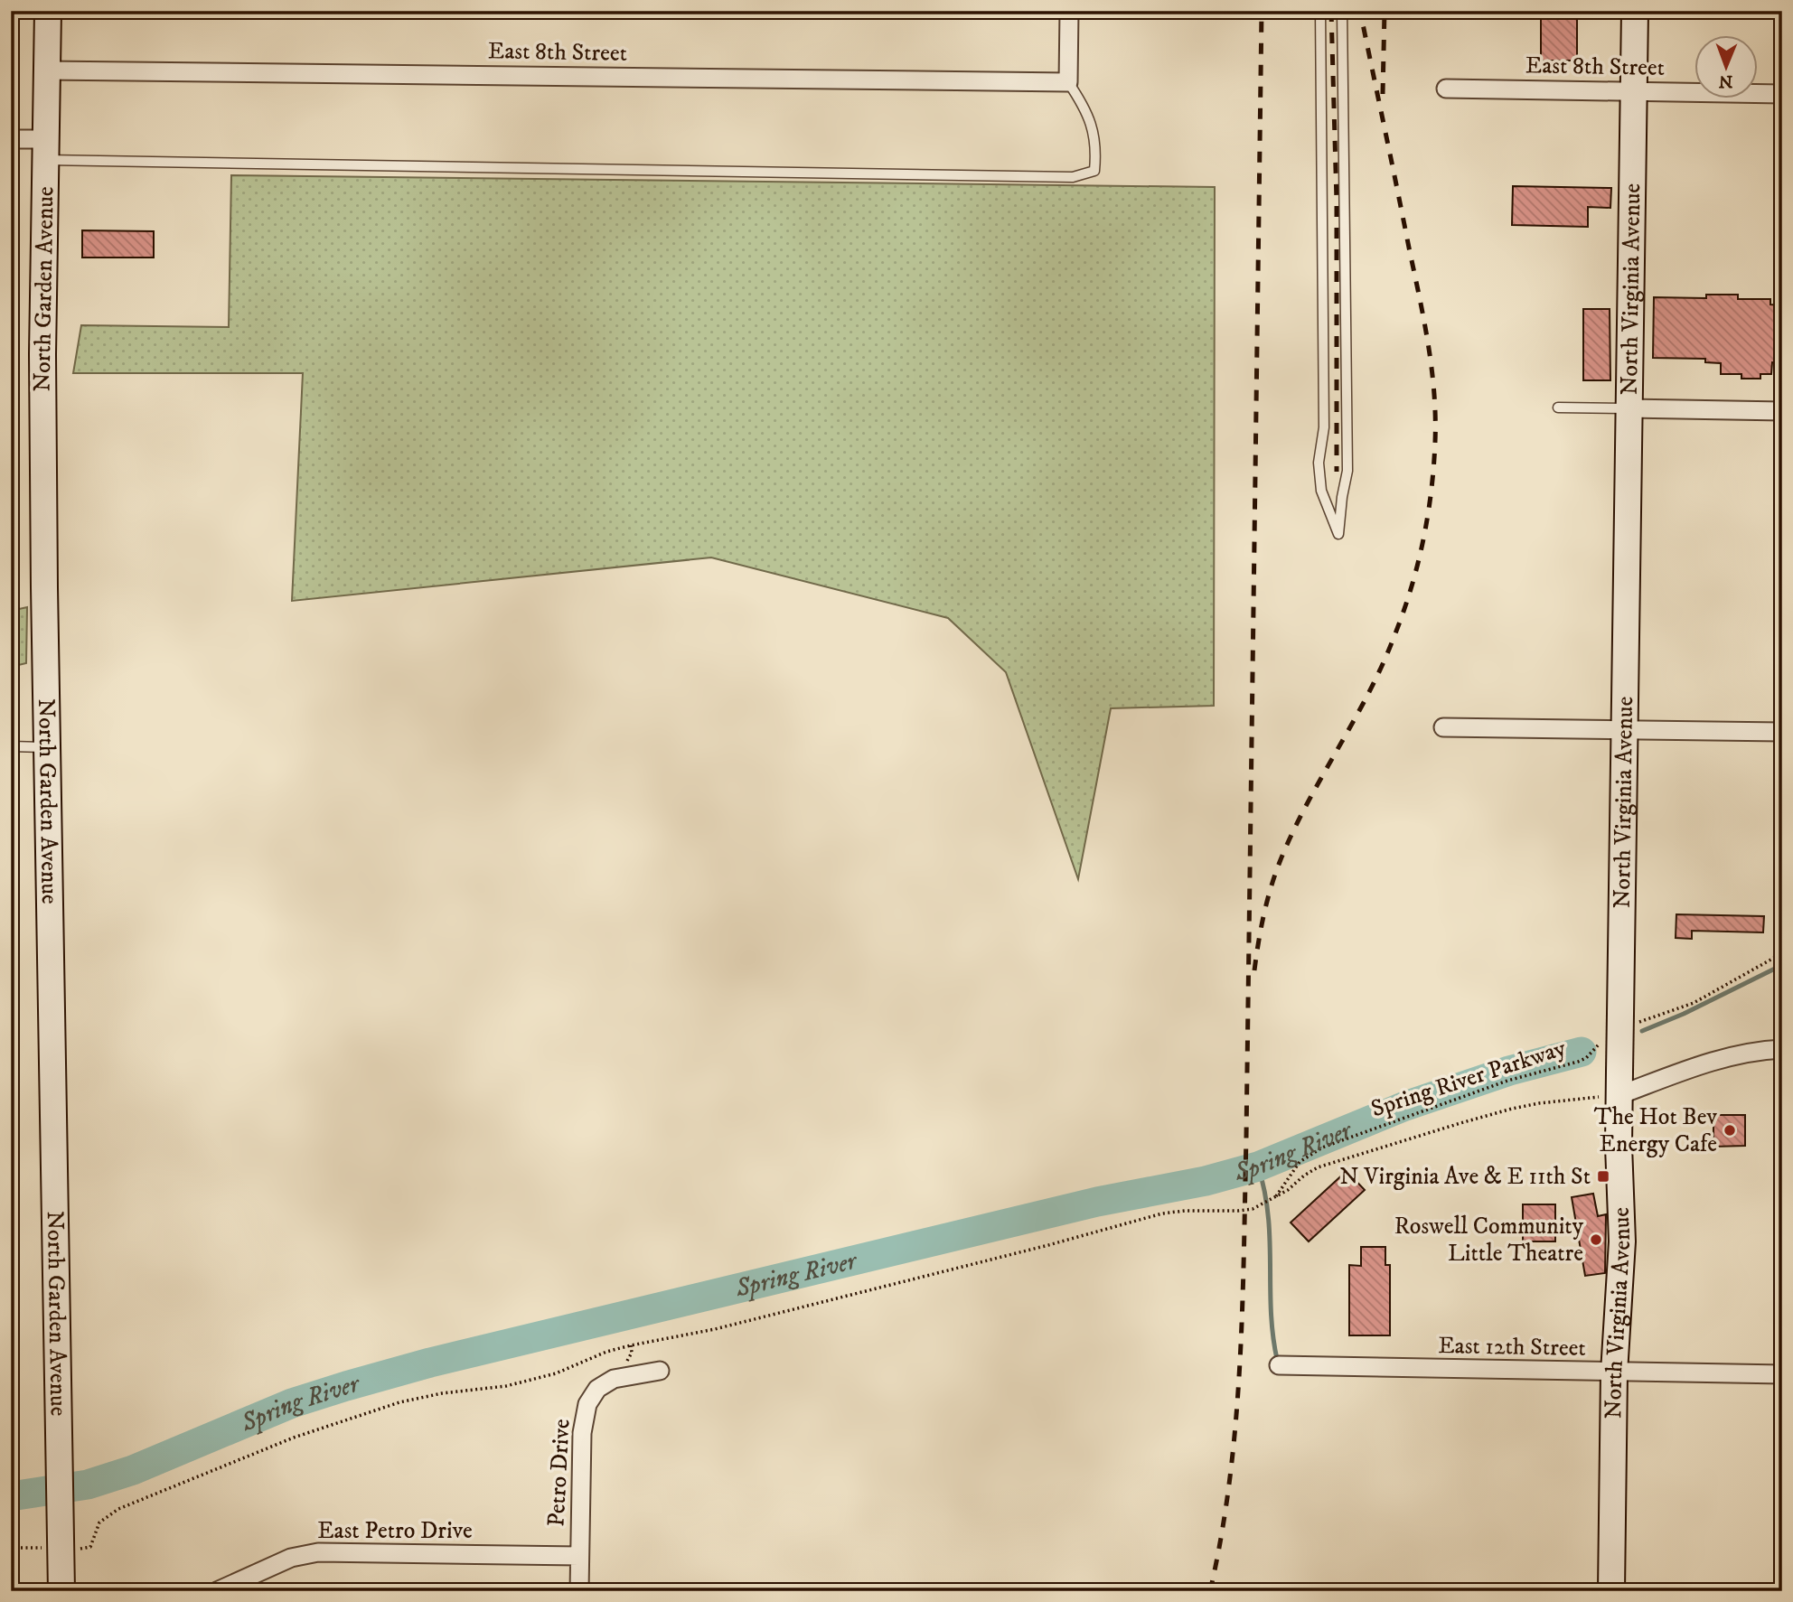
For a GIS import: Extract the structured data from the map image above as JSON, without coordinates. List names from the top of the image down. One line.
{"streets":{"street":["East 8th Street","North Garden Avenue","North Virginia Avenue","East 12th Street","Petro Drive","East Petro Drive"],"path":["Spring River Parkway"]},"crossings":[["East 8th Street","North Garden Avenue"],["East 8th Street","North Virginia Avenue"],["North Virginia Avenue","Spring River Parkway"],["North Virginia Avenue","East 12th Street"],["Petro Drive","East Petro Drive"]],"water":["Spring River"],"places":{"other":["The Hot Bev Energy Cafe","Roswell Community Little Theatre"],"transit":["N Virginia Ave & E 11th St"]},"north":"bottom"}
